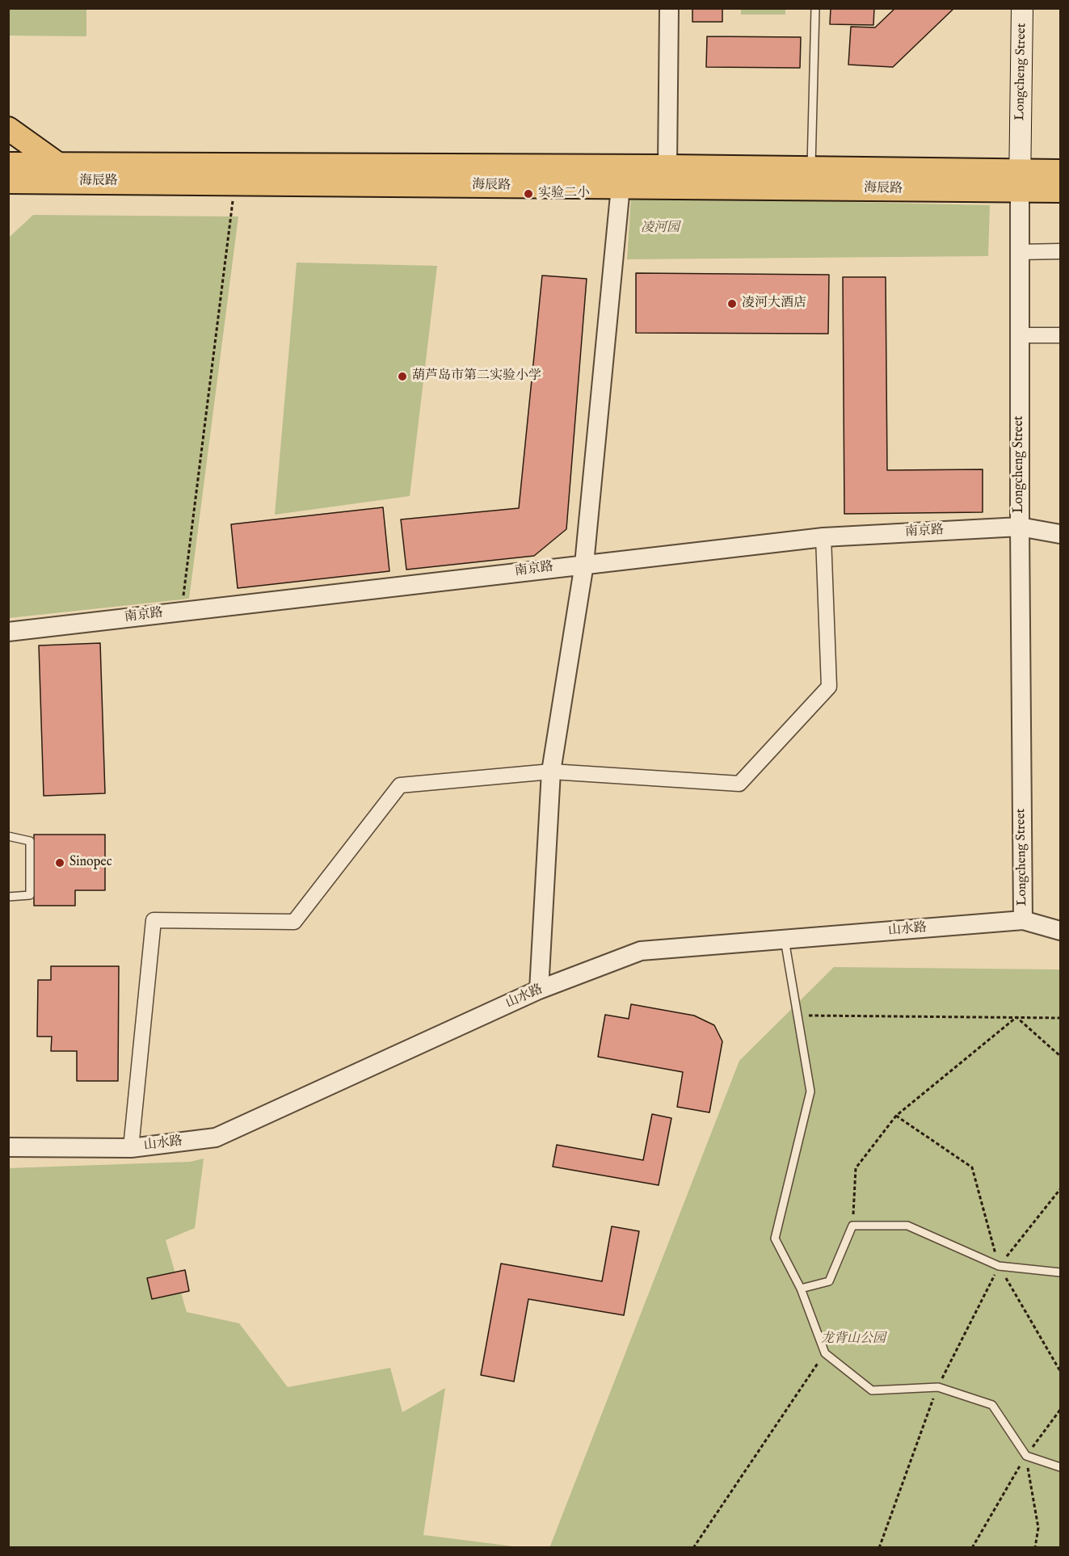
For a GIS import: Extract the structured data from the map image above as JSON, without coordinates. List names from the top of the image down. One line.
{"streets":{"main road":["Longcheng Street","海辰路"],"street":["南京路","山水路"]},"crossings":[["Longcheng Street","海辰路"],["Longcheng Street","南京路"],["Longcheng Street","山水路"]],"parks":["凌河园","龙背山公园"],"places":["实验二小","凌河大酒店","葫芦岛市第二实验小学","Sinopec"]}
